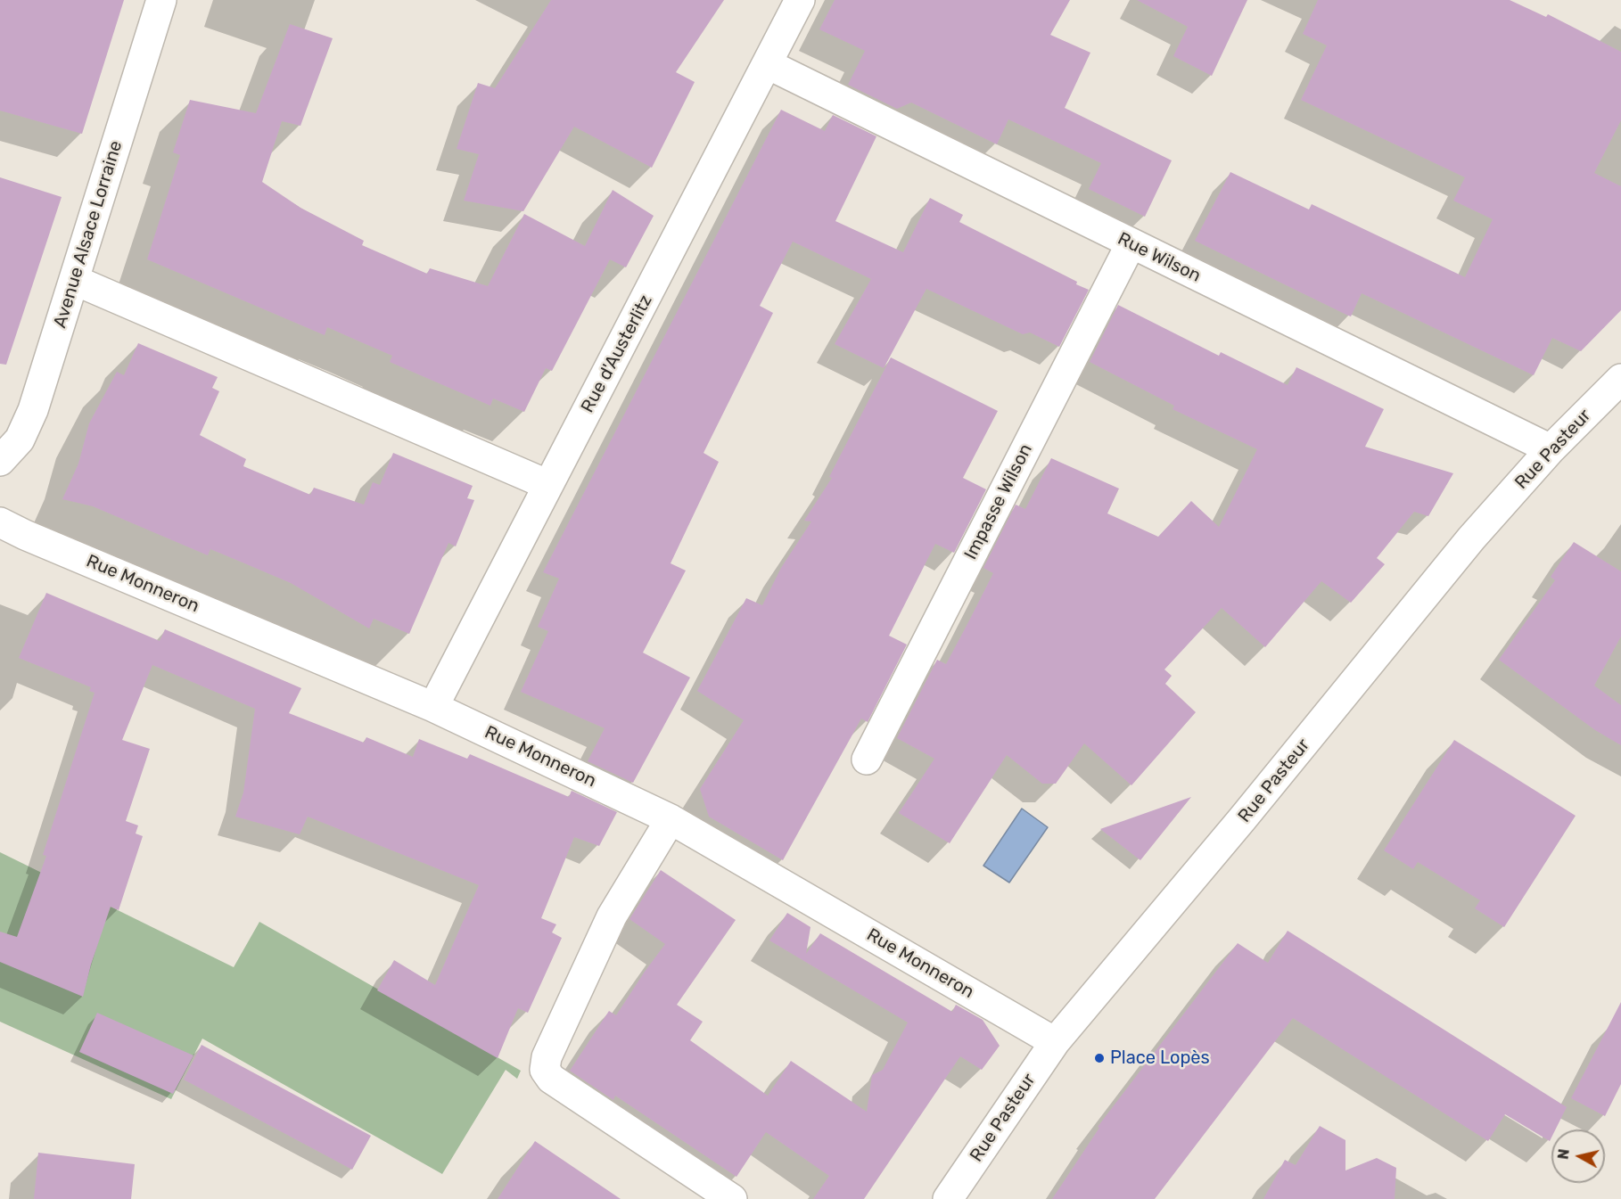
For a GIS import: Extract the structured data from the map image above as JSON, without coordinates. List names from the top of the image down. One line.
{"streets":{"street":["Avenue Alsace Lorraine","Rue Wilson","Rue d'Austerlitz","Rue Pasteur","Impasse Wilson","Rue Monneron"]},"crossings":[["Rue Wilson","Rue d'Austerlitz"],["Rue Wilson","Rue Pasteur"],["Rue Wilson","Impasse Wilson"],["Rue d'Austerlitz","Rue Monneron"],["Rue Pasteur","Rue Monneron"]],"places":["Place Lopès"],"north":"left"}
